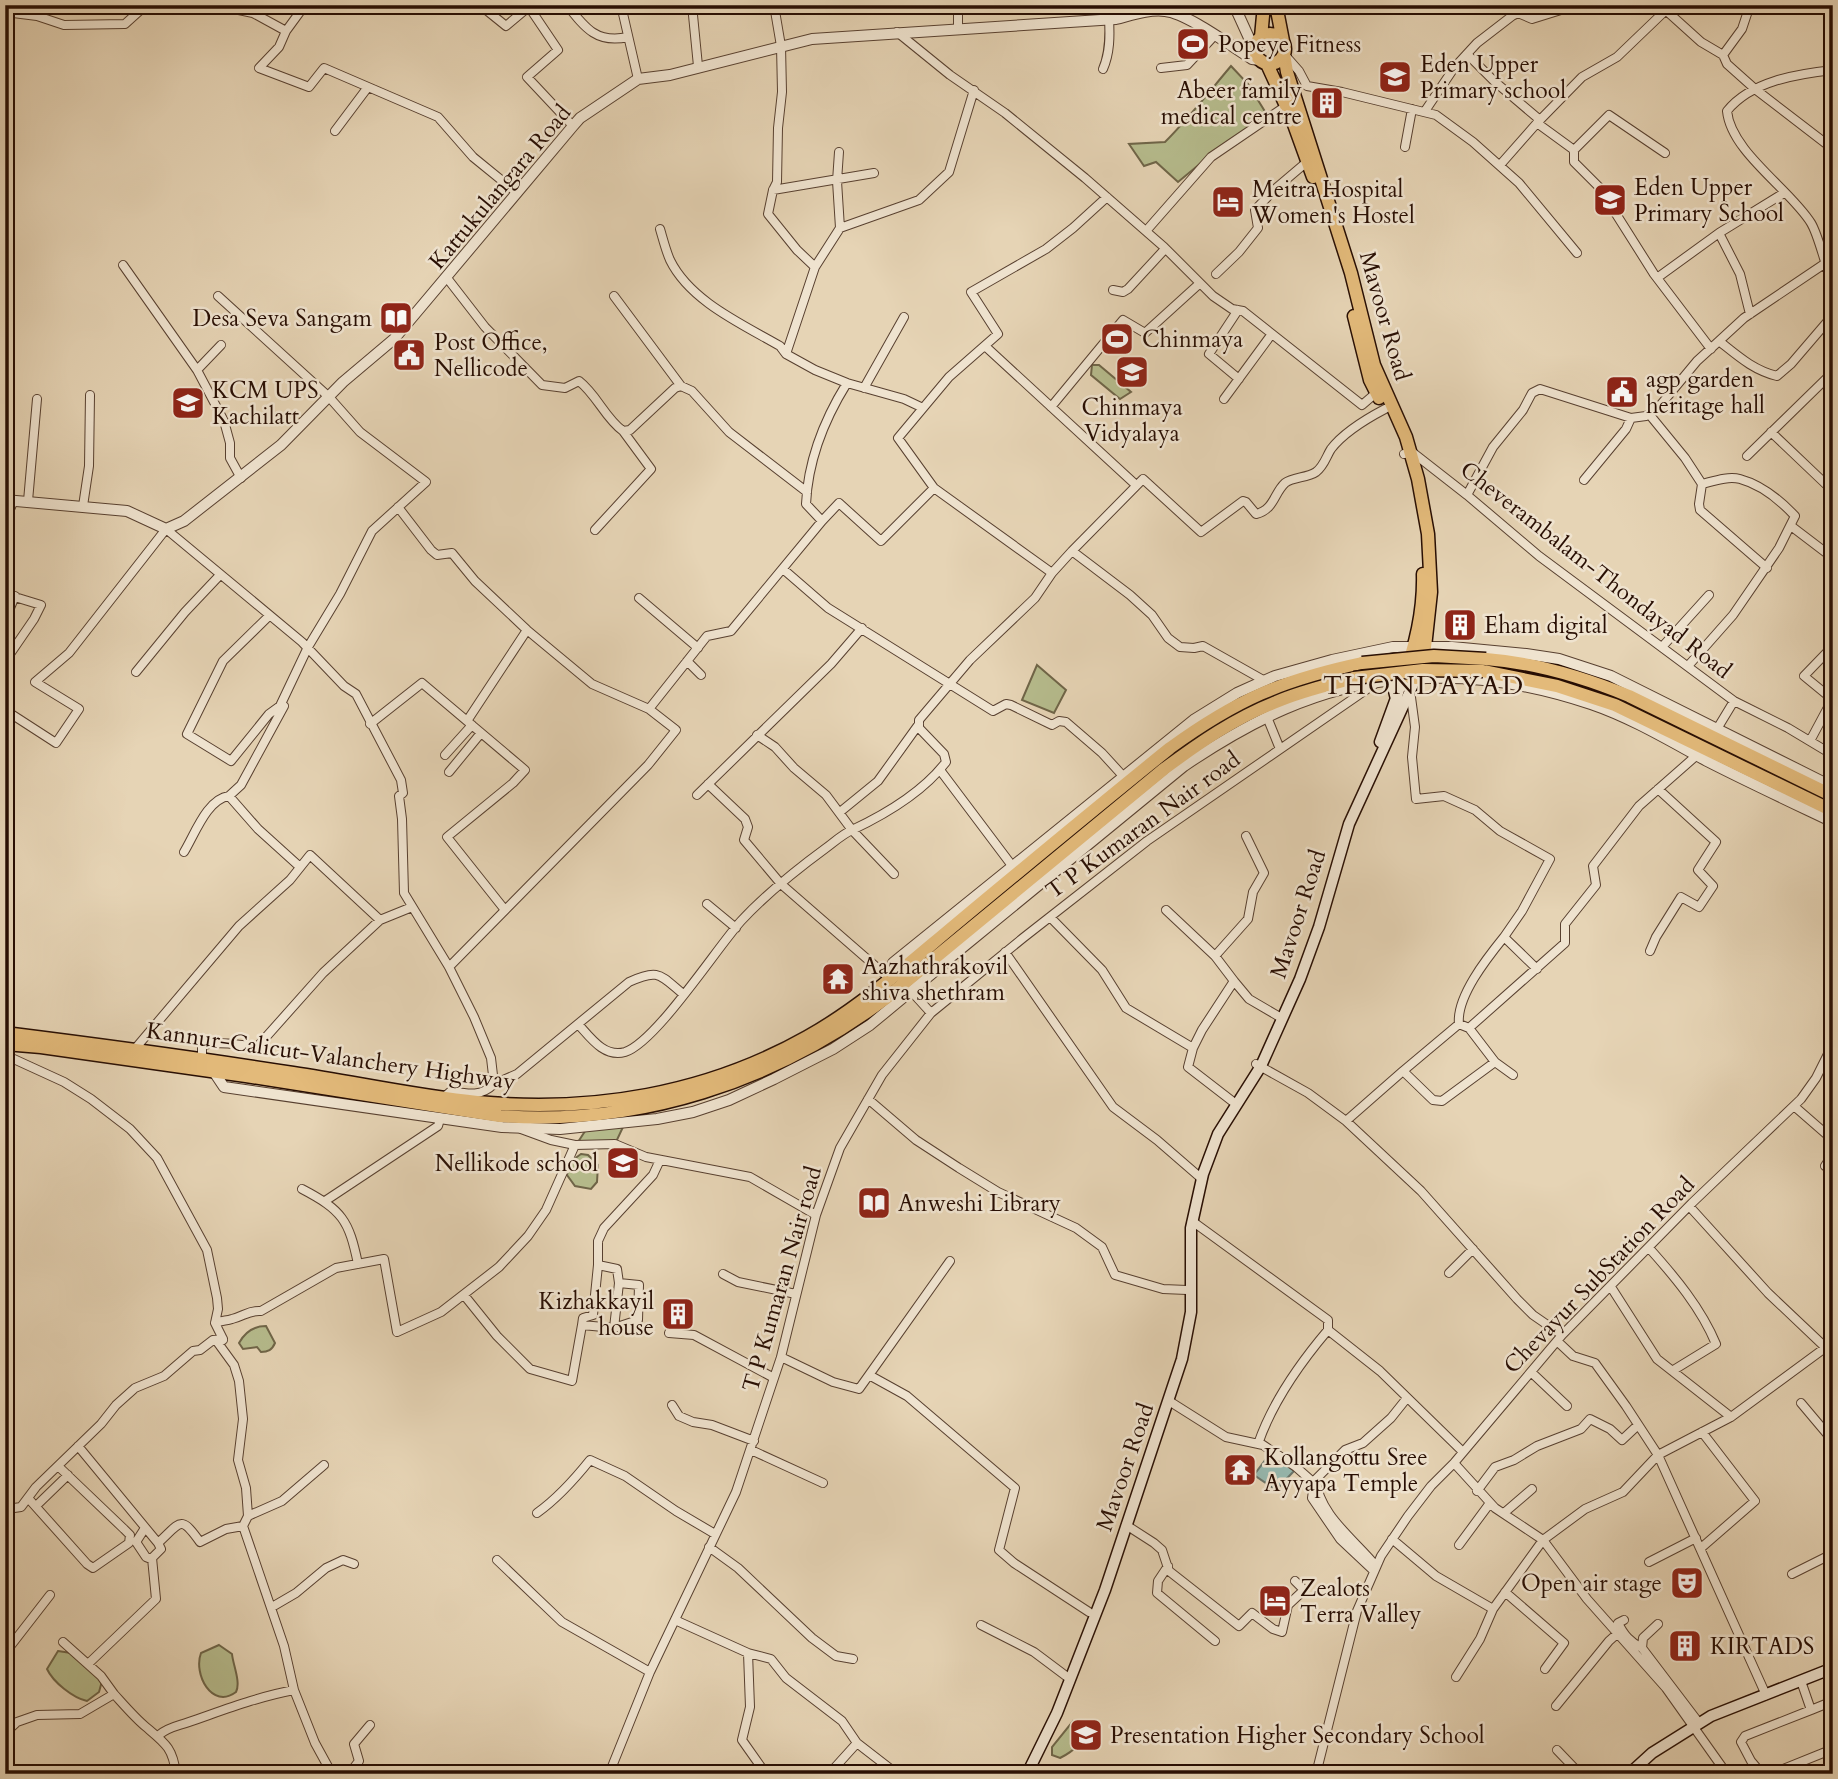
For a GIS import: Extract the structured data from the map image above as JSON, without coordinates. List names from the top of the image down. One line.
{"streets":{"main road":["Mavoor Road","Kannur-Calicut-Valanchery Highway"],"street":["Kattukulangara Road","Cheverambalam-Thondayad Road","T P Kumaran Nair road","Chevayur SubStation Road"]},"crossings":[["Kattukulangara Road","Mavoor Road"],["Mavoor Road","Cheverambalam-Thondayad Road"]],"districts":["THONDAYAD"],"places":{"sports":["Popeye Fitness","Chinmaya"],"school or university":["Eden Upper Primary school","Eden Upper Primary School","Chinmaya Vidyalaya","KCM UPS Kachilatt","Nellikode school","Presentation Higher Secondary School"],"building":["Abeer family medical centre","Eham digital","Kizhakkayil house","KIRTADS"],"hotel":["Meitra Hospital Women's Hostel","Zealots Terra Valley"],"library":["Desa Seva Sangam","Anweshi Library"],"public building":["Post Office, Nellicode","agp garden heritage hall"],"temple":["Aazhathrakovil shiva shethram","Kollangottu Sree Ayyapa Temple"],"theatre":["Open air stage"]}}
